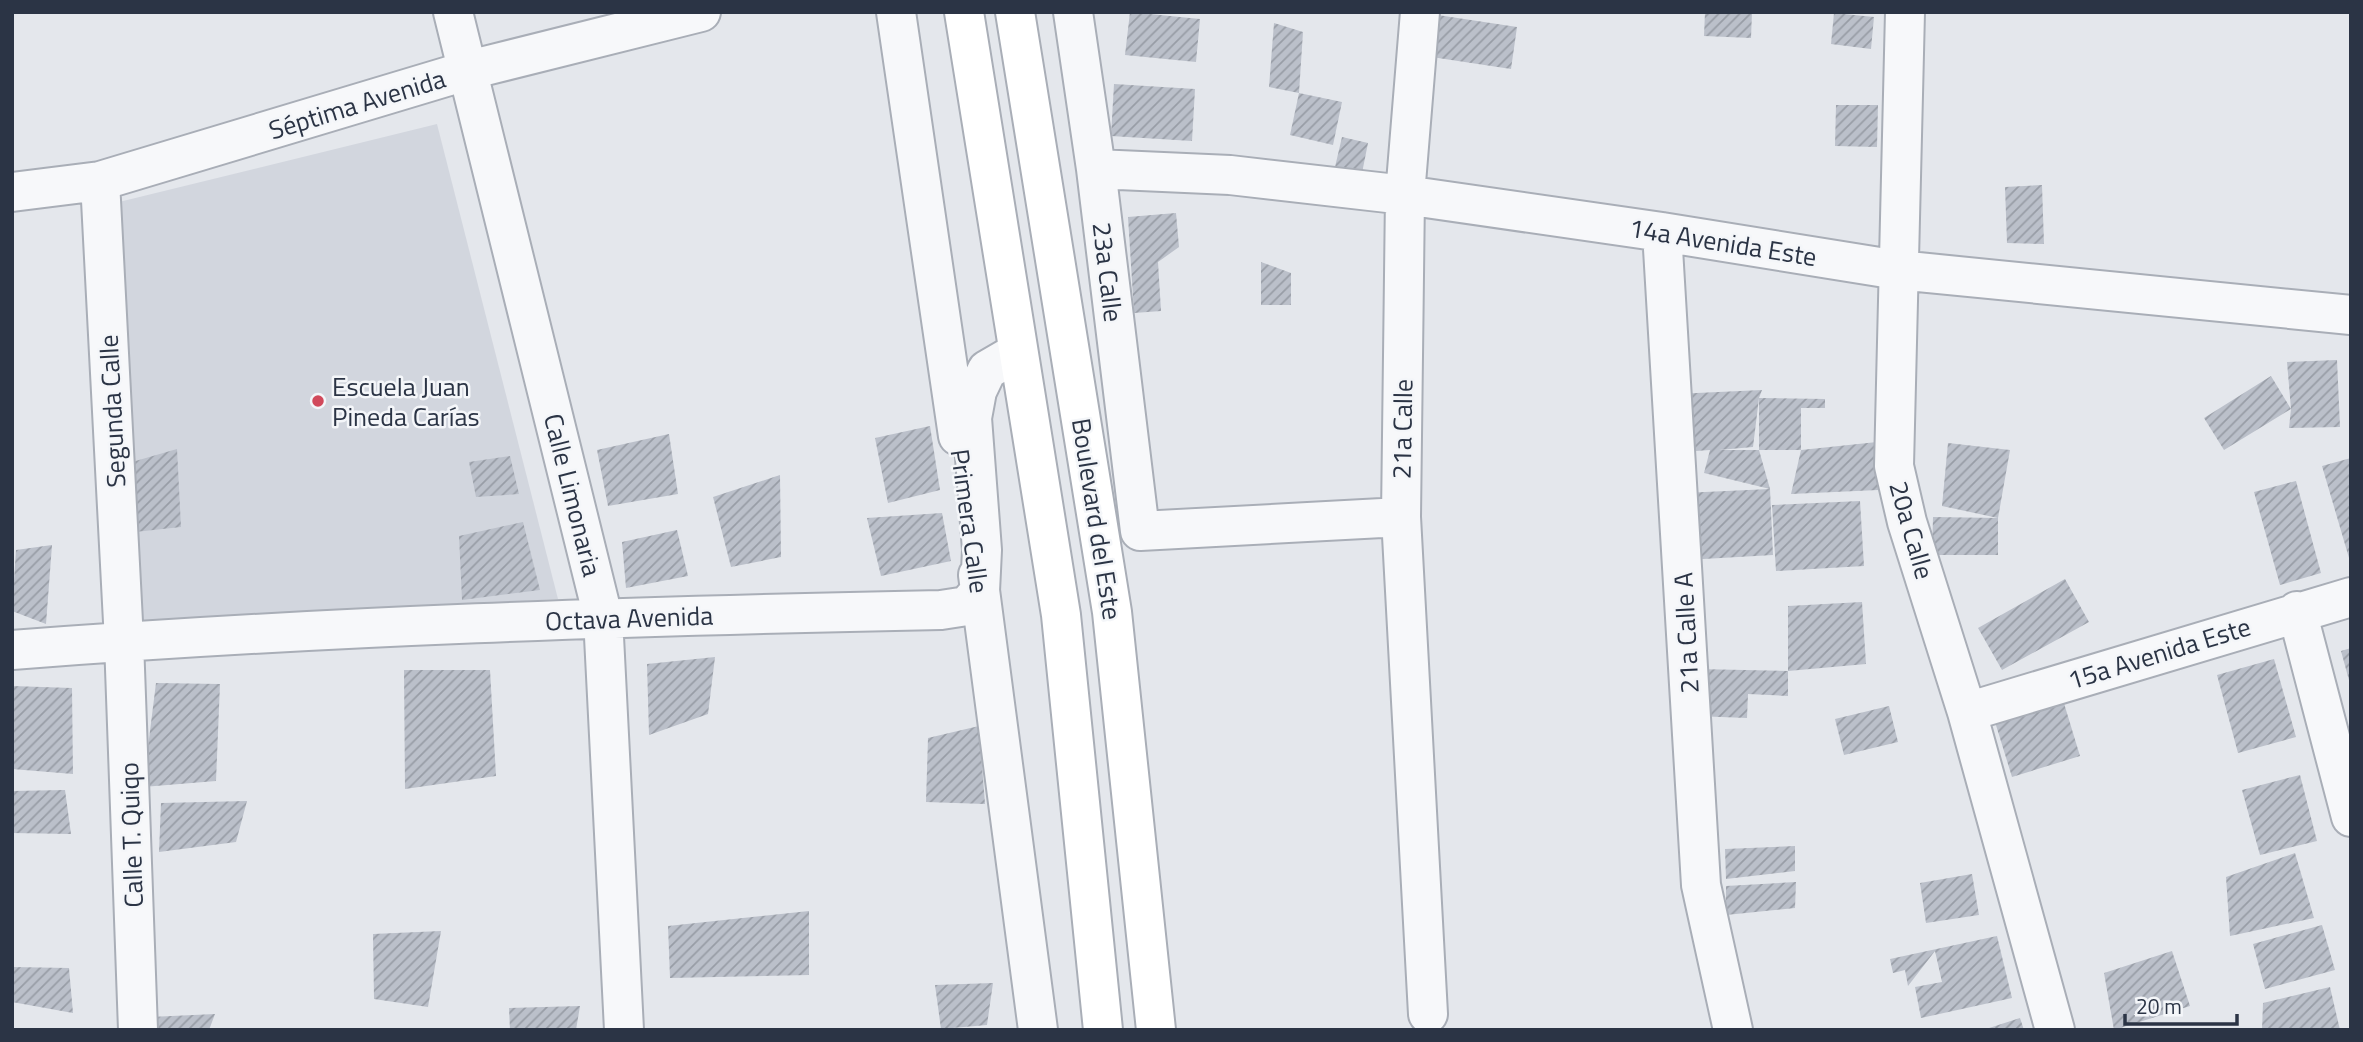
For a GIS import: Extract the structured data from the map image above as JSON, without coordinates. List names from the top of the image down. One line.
{"streets":{"main road":["Boulevard del Este"],"street":["Séptima Avenida","14a Avenida Este","23a Calle","Segunda Calle","21a Calle","Calle Limonaria","Primera Calle","20a Calle","Octava Avenida","21a Calle A","15a Avenida Este","Calle T. Quiqo"]},"crossings":[["Séptima Avenida","Segunda Calle"],["Séptima Avenida","Calle Limonaria"],["14a Avenida Este","23a Calle"],["14a Avenida Este","21a Calle"],["14a Avenida Este","20a Calle"],["14a Avenida Este","21a Calle A"],["23a Calle","21a Calle"],["Segunda Calle","Octava Avenida"],["Segunda Calle","Calle T. Quiqo"],["Calle Limonaria","Octava Avenida"],["Primera Calle","Octava Avenida"],["20a Calle","15a Avenida Este"],["Octava Avenida","Calle T. Quiqo"]],"places":["Escuela Juan Pineda Carías"],"scale_bar":"20 m"}
